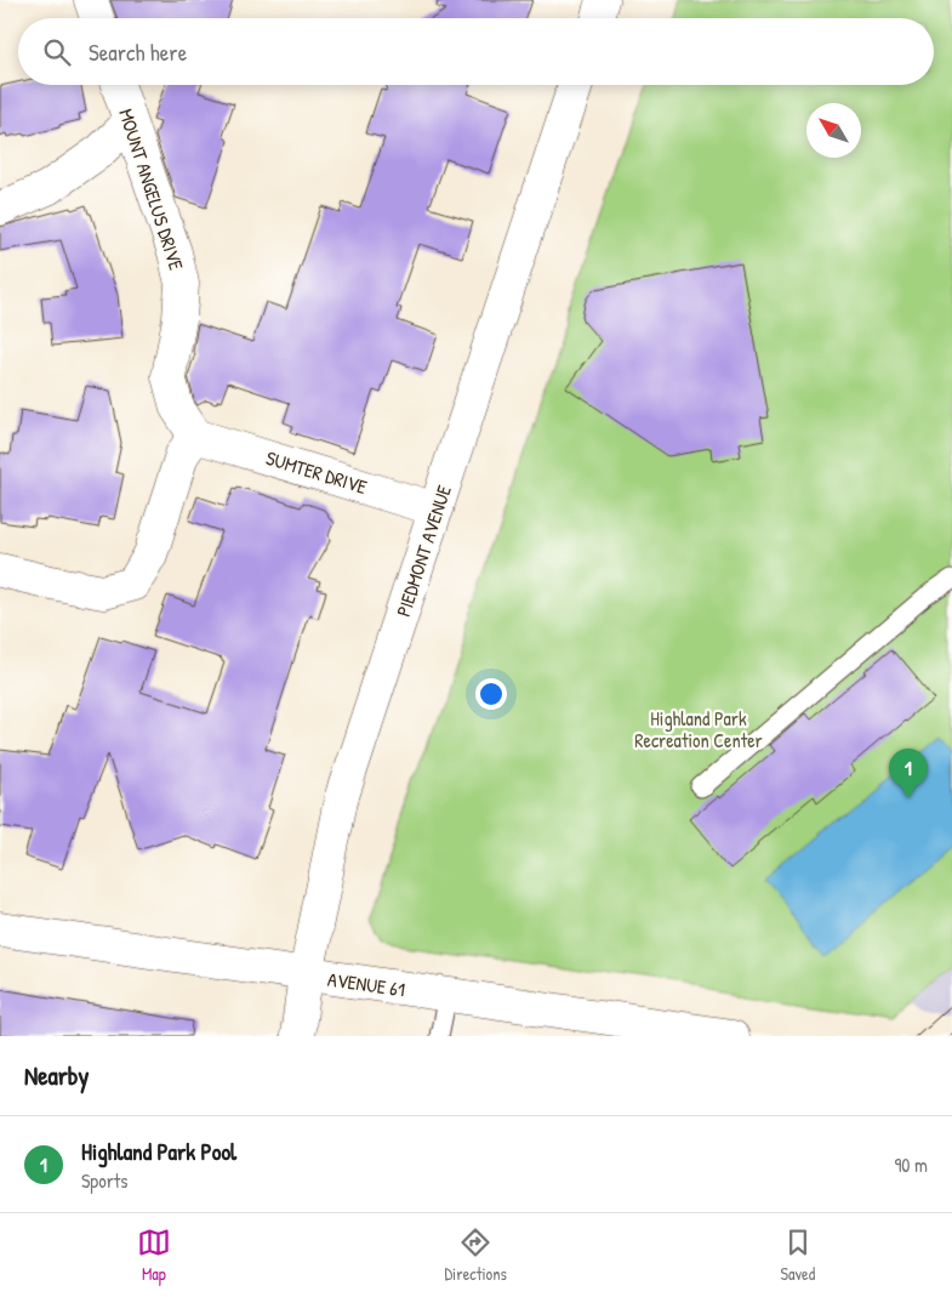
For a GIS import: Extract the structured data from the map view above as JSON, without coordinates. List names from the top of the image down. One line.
{"streets":{"street":["MOUNT ANGELUS DRIVE","SUMTER DRIVE","PIEDMONT AVENUE","AVENUE 61"]},"crossings":[["MOUNT ANGELUS DRIVE","SUMTER DRIVE"],["SUMTER DRIVE","PIEDMONT AVENUE"],["PIEDMONT AVENUE","AVENUE 61"]],"parks":["Highland Park Recreation Center"],"north":"top left","page":{"search":"Search here","pins":"1","heading":"Nearby","list":[{"mark":"1","name":"Highland Park Pool","note":"Sports","value":"90 m"}],"nav":["Map","Directions","Saved"]}}
